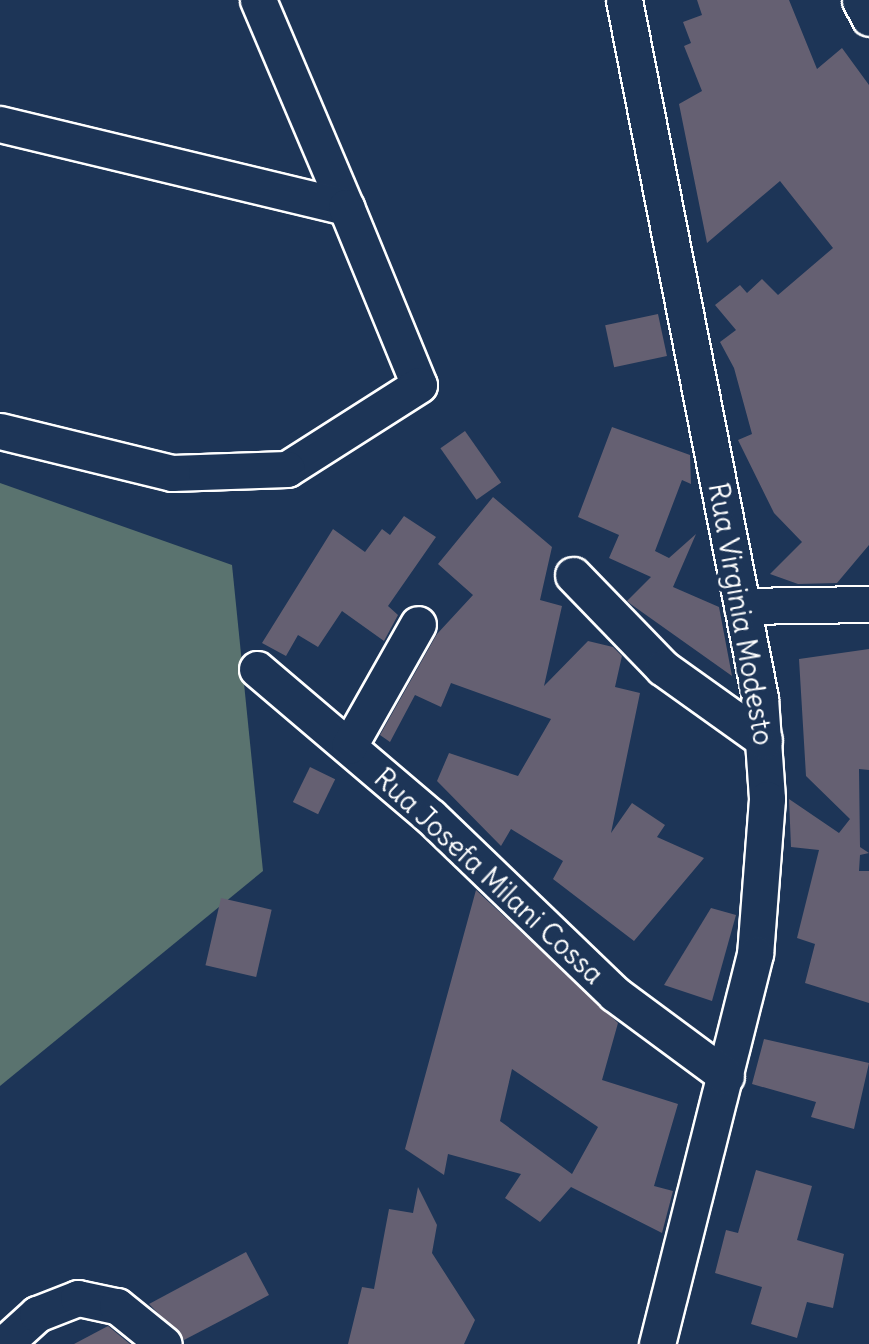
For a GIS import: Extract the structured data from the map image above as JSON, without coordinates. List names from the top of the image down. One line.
{"streets":{"street":["Rua Virginia Modesto","Rua Josefa Milani Cossa"]},"crossings":[["Rua Virginia Modesto","Rua Josefa Milani Cossa"]]}
